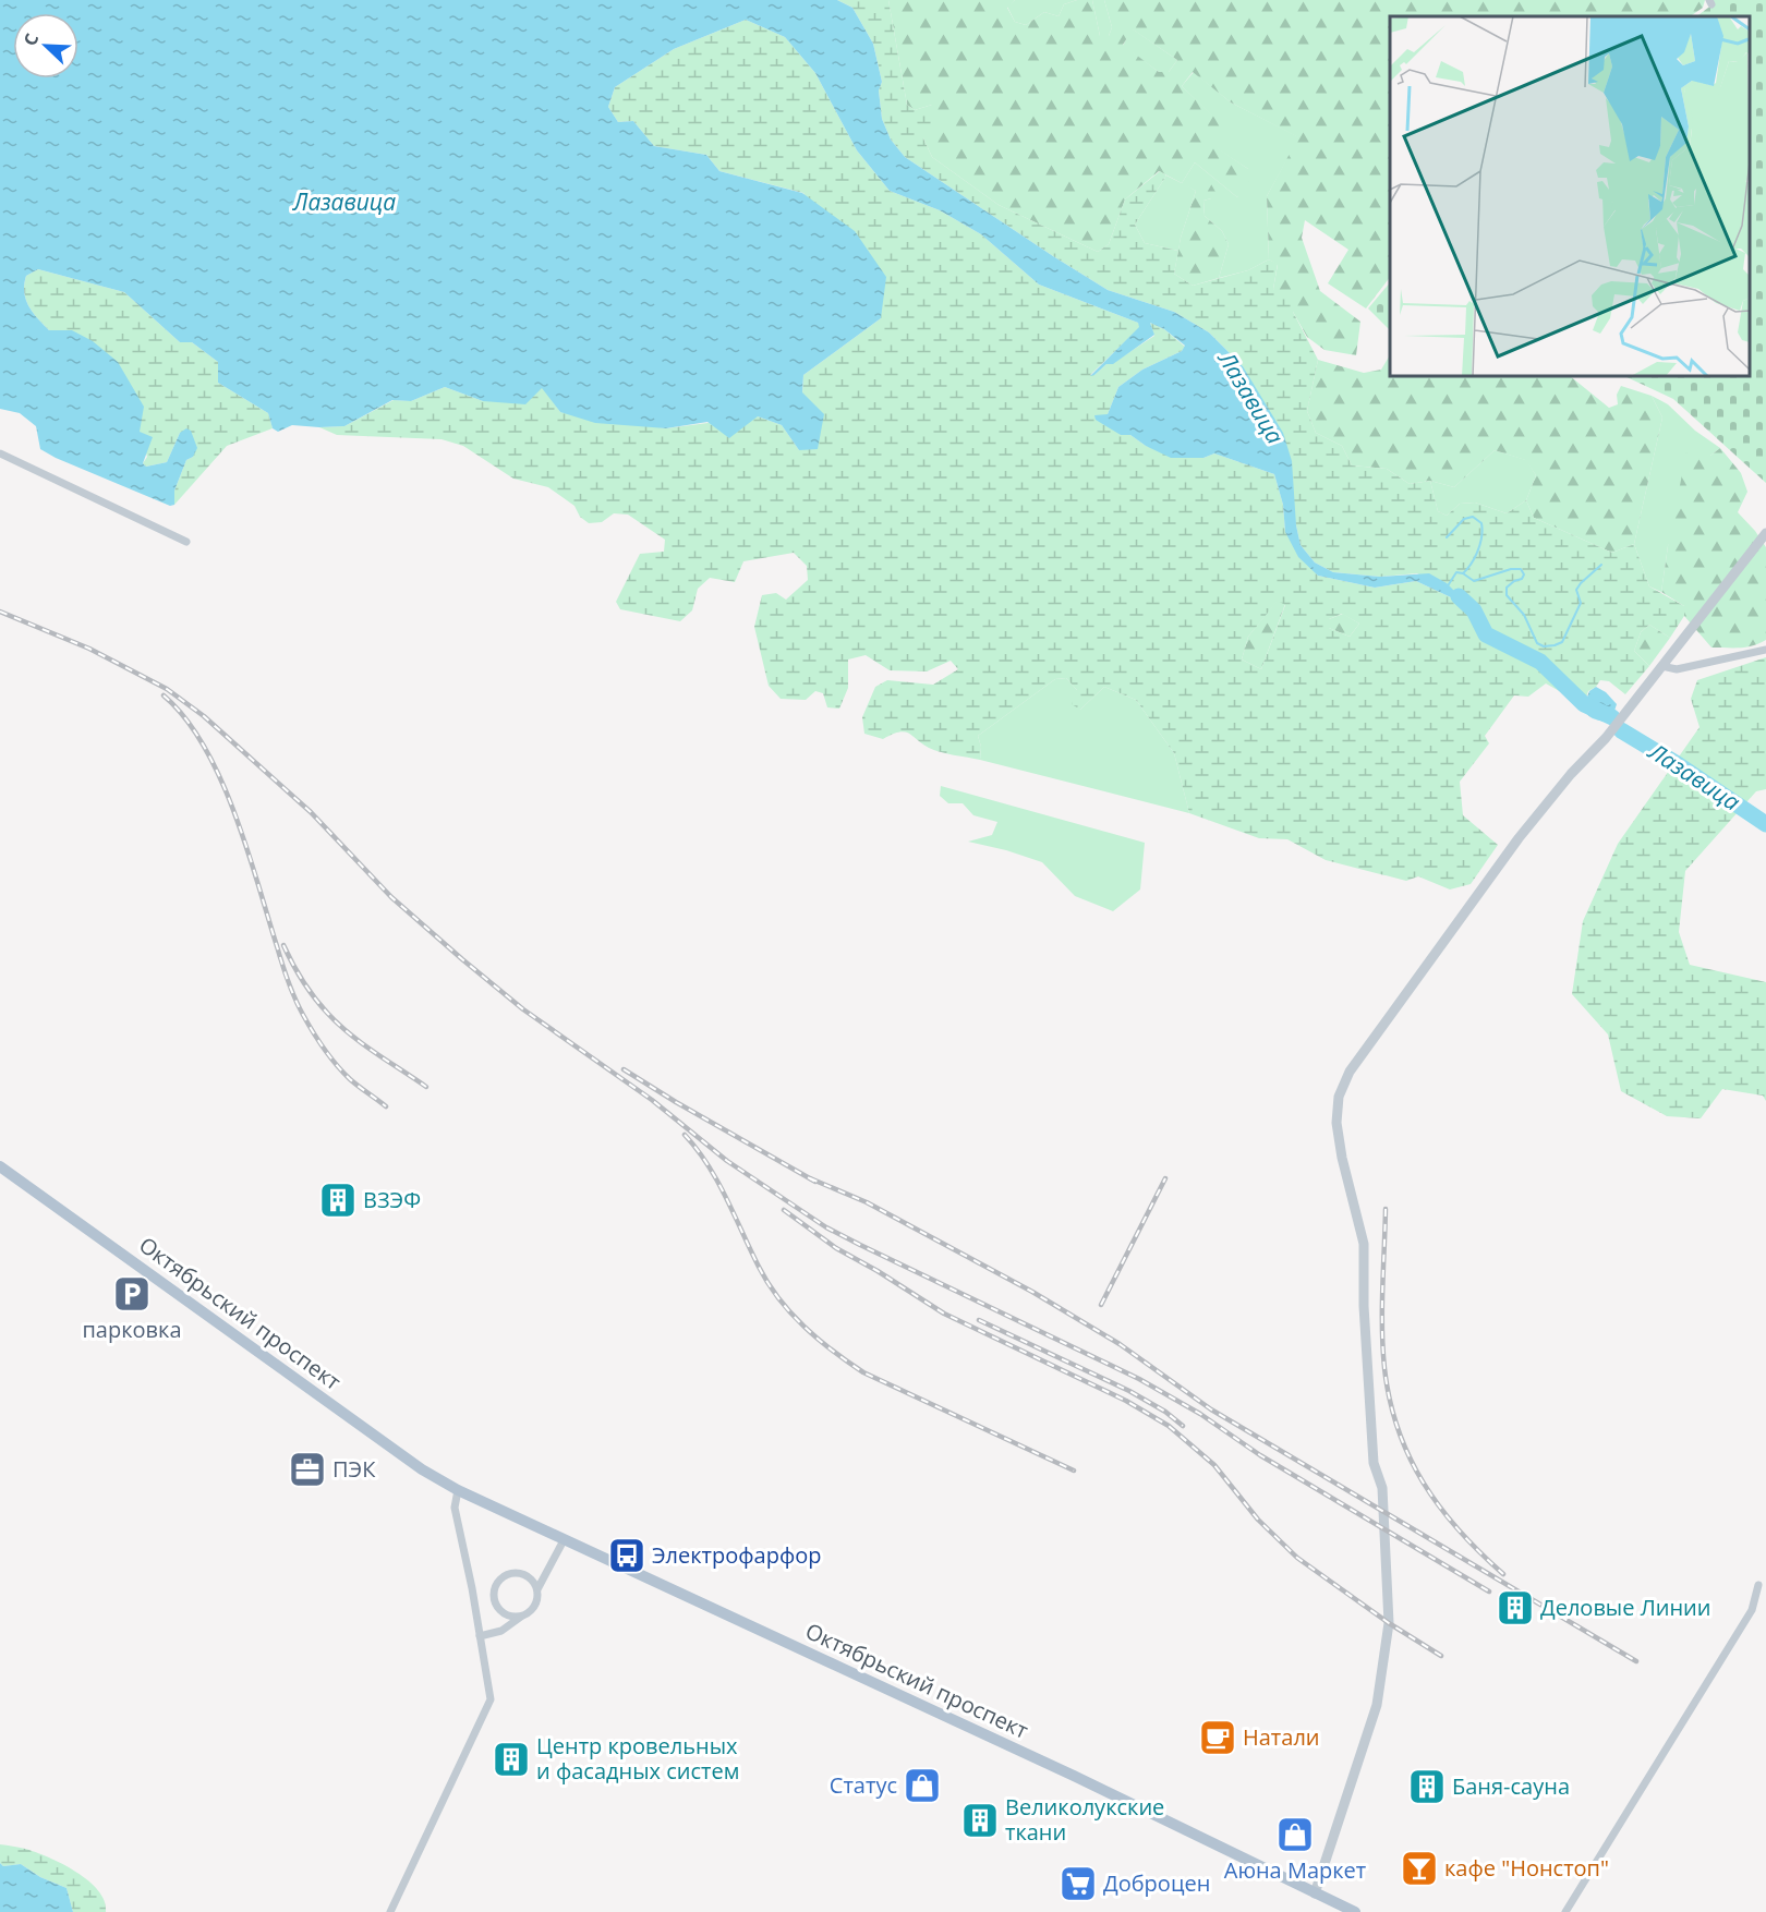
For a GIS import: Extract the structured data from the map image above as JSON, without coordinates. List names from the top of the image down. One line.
{"streets":{"main road":["Октябрьский проспект"]},"water":["Лазавица"],"places":{"building":["ВЗЭФ","Деловые Линии","Центр кровельных и фасадных систем","Баня-сауна","Великолукские ткани"],"parking":["парковка"],"office":["ПЭК"],"bus stop":["Электрофарфор"],"cafe":["Натали"],"shop":["Статус","Аюна Маркет"],"bar":["кафе \"Нонстоп\""],"supermarket":["Доброцен"]},"north":"top left"}
